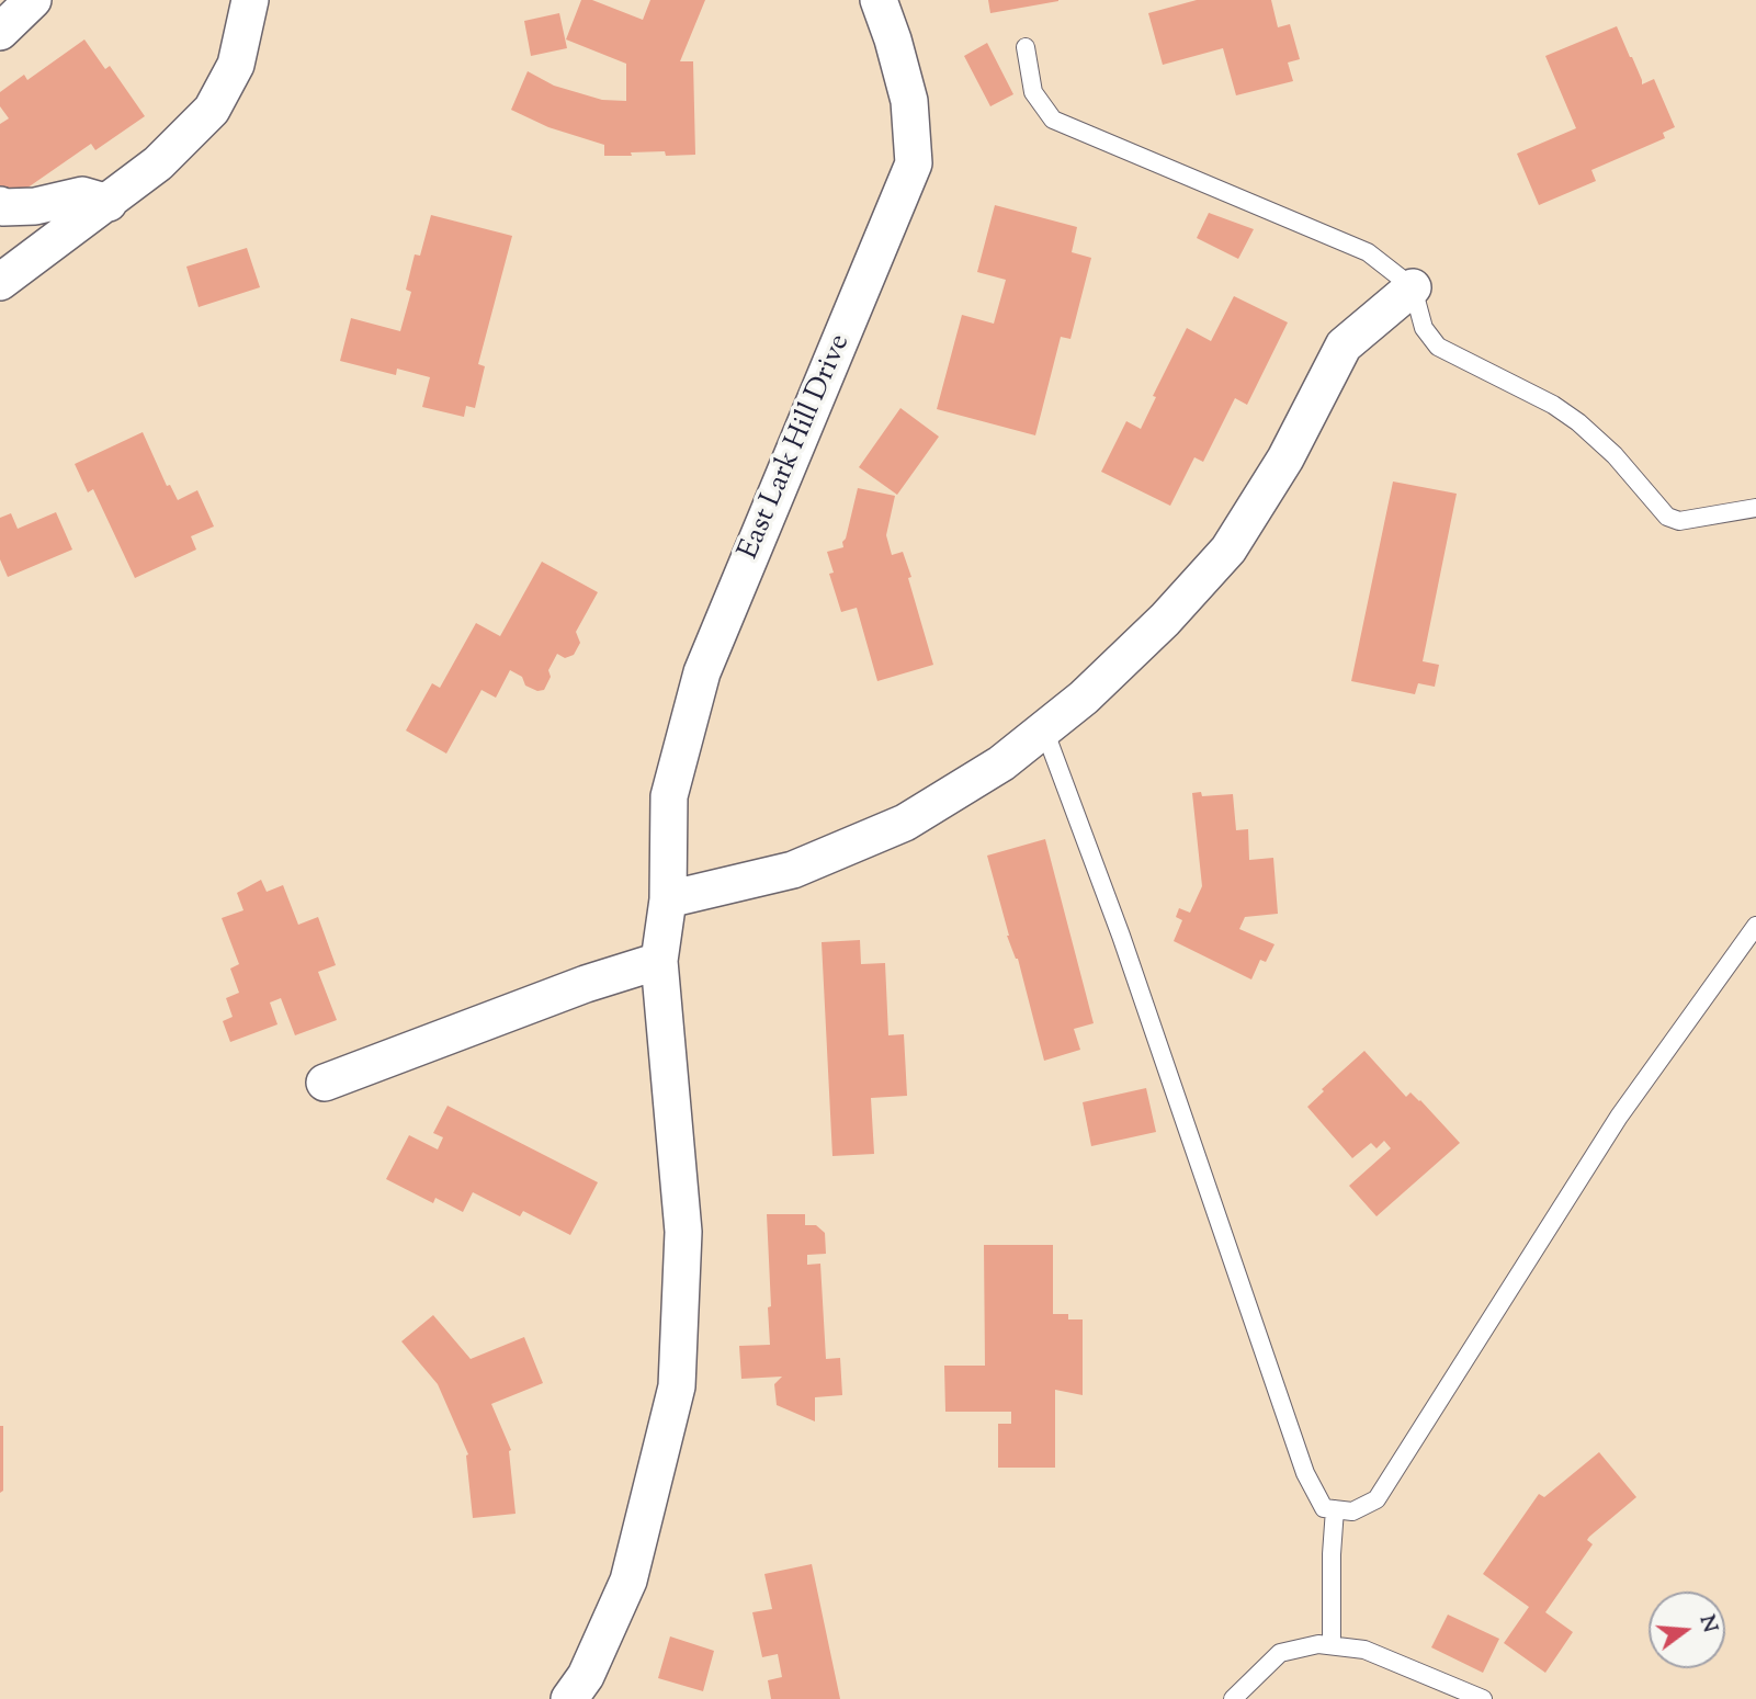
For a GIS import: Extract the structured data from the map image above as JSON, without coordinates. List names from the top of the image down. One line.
{"streets":{"street":["East Lark Hill Drive"]},"north":"right"}
